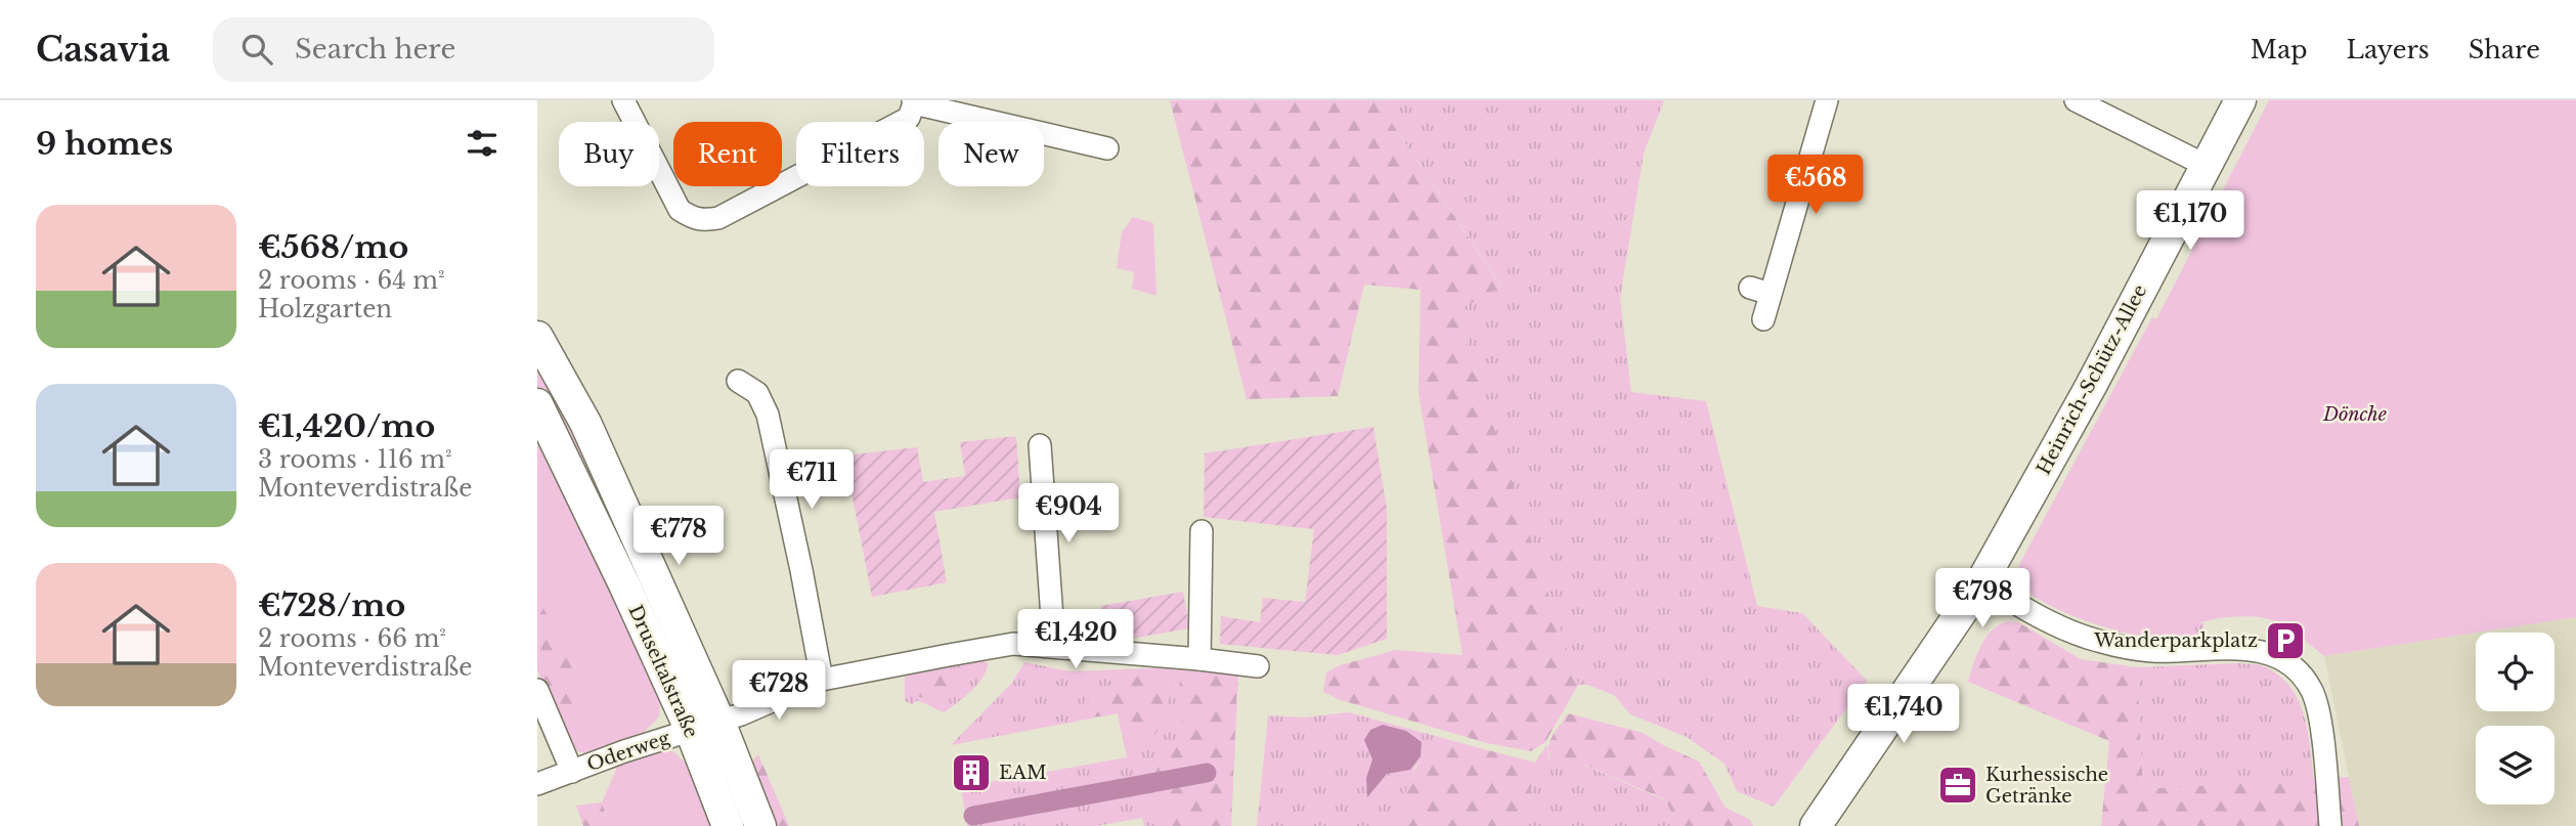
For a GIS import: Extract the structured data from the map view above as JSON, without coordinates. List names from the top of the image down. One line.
{"streets":{"main road":["Heinrich-Schütz-Allee","Druseltalstraße"],"street":["Oderweg"]},"crossings":[["Druseltalstraße","Oderweg"]],"parks":["Dönche"],"places":{"parking":["Wanderparkplatz"],"building":["EAM"],"office":["Kurhessische Getränke"]},"page":{"header":"Casavia","search":"Search here","nav":["Map","Layers","Share"],"heading":"9 homes","chip":["Buy","Rent","Filters","New"],"price":["€568","€1,170","€711","€904","€778","€798","€1,420","€728","€1,740"],"list":[{"name":"€568/mo","note":"2 rooms · 64 m² · Holzgarten"},{"name":"€1,420/mo","note":"3 rooms · 116 m² · Monteverdistraße"},{"name":"€728/mo","note":"2 rooms · 66 m² · Monteverdistraße"}]}}
